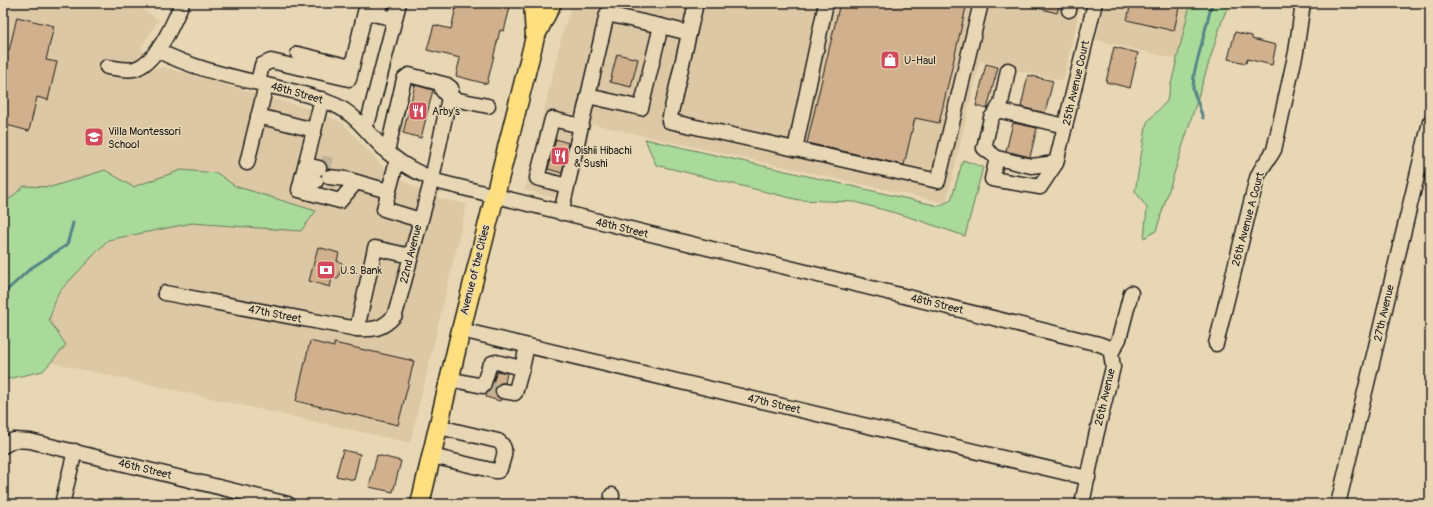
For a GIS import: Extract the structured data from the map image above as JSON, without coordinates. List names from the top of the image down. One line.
{"streets":{"main road":["Avenue of the Cities"],"street":["25th Avenue Court","48th Street","26th Avenue A Court","22nd Avenue","27th Avenue","47th Street","26th Avenue","46th Street"]},"crossings":[["48th Street","22nd Avenue"],["48th Street","Avenue of the Cities"],["48th Street","26th Avenue"],["22nd Avenue","47th Street"],["Avenue of the Cities","47th Street"],["47th Street","26th Avenue"]],"places":{"shop":["U-Haul"],"restaurant":["Arby's","Oishii Hibachi & Sushi"],"school or university":["Villa Montessori School"],"bank":["U.S. Bank"]}}
